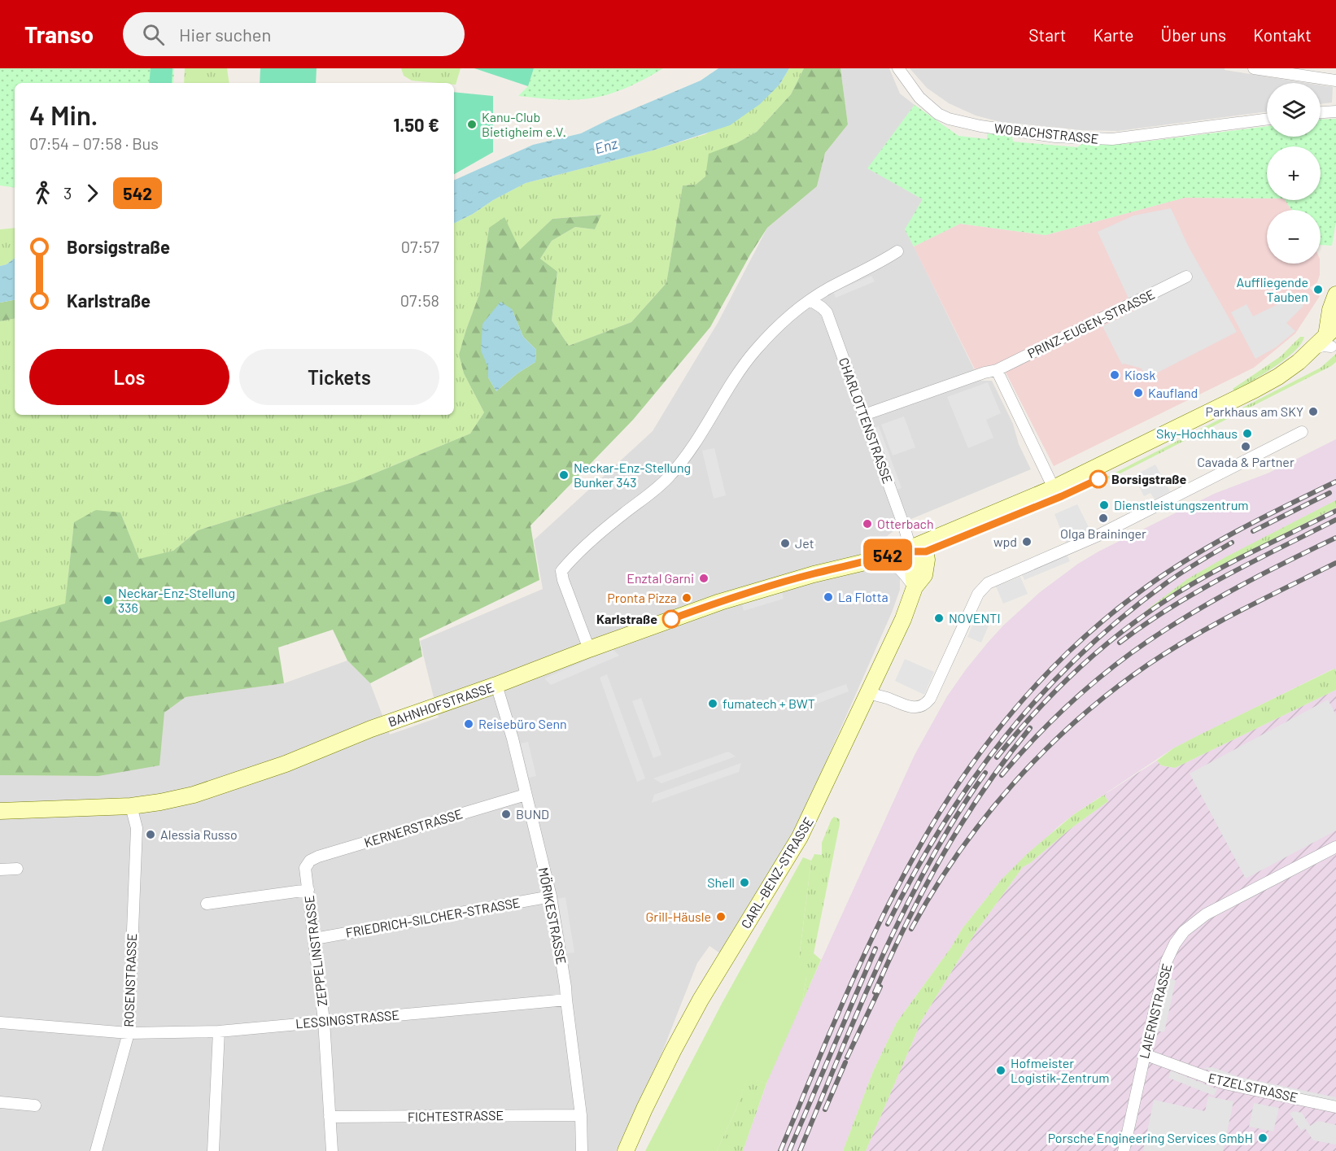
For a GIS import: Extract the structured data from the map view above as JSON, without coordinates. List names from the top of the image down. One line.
{"streets":{"street":["WOBACHSTRASSE","PRINZ-EUGEN-STRASSE","CHARLOTTENSTRASSE","BAHNHOFSTRASSE","KERNERSTRASSE","CARL-BENZ-STRASSE","MÖRIKESTRASSE","FRIEDRICH-SILCHER-STRASSE","ZEPPELINSTRASSE","ROSENSTRASSE","LAIERNSTRASSE","LESSINGSTRASSE","ETZELSTRASSE","FICHTESTRASSE"]},"crossings":[["PRINZ-EUGEN-STRASSE","CHARLOTTENSTRASSE"],["CHARLOTTENSTRASSE","BAHNHOFSTRASSE"],["CHARLOTTENSTRASSE","CARL-BENZ-STRASSE"],["BAHNHOFSTRASSE","CARL-BENZ-STRASSE"],["BAHNHOFSTRASSE","MÖRIKESTRASSE"],["BAHNHOFSTRASSE","ROSENSTRASSE"],["KERNERSTRASSE","MÖRIKESTRASSE"],["KERNERSTRASSE","ZEPPELINSTRASSE"],["MÖRIKESTRASSE","FRIEDRICH-SILCHER-STRASSE"],["MÖRIKESTRASSE","LESSINGSTRASSE"],["MÖRIKESTRASSE","FICHTESTRASSE"],["FRIEDRICH-SILCHER-STRASSE","ZEPPELINSTRASSE"],["ZEPPELINSTRASSE","LESSINGSTRASSE"],["ZEPPELINSTRASSE","FICHTESTRASSE"],["ROSENSTRASSE","LESSINGSTRASSE"],["LAIERNSTRASSE","ETZELSTRASSE"]],"water":["Enz"],"places":["Kanu-Club Bietigheim e.V.","Auffliegende Tauben","Kiosk","Kaufland","Parkhaus am SKY","Sky-Hochhaus","Cavada & Partner","Neckar-Enz-Stellung Bunker 343","Borsigstraße","Dienstleistungszentrum","Olga Braininger","Otterbach","wpd","Jet","Enztal Garni","La Flotta","Pronta Pizza","Neckar-Enz-Stellung 336","NOVENTI","Karlstraße","fumatech + BWT","Reisebüro Senn","BUND","Alessia Russo","Shell","Grill-Häusle","Hofmeister Logistik-Zentrum","Porsche Engineering Services GmbH"],"lines":["bus line 542"],"page":{"header":"Transo","search":"Hier suchen","nav":["Start","Karte","Über uns","Kontakt"],"on_map":"542","map_buttons":["+","−"],"heading":["4 Min.","07:54 – 07:58 · Bus","1.50 €"],"legs":["3","542"],"list":[{"name":"Borsigstraße","value":"07:57"},{"name":"Karlstraße","value":"07:58"}],"buttons":["Los","Tickets"]}}
